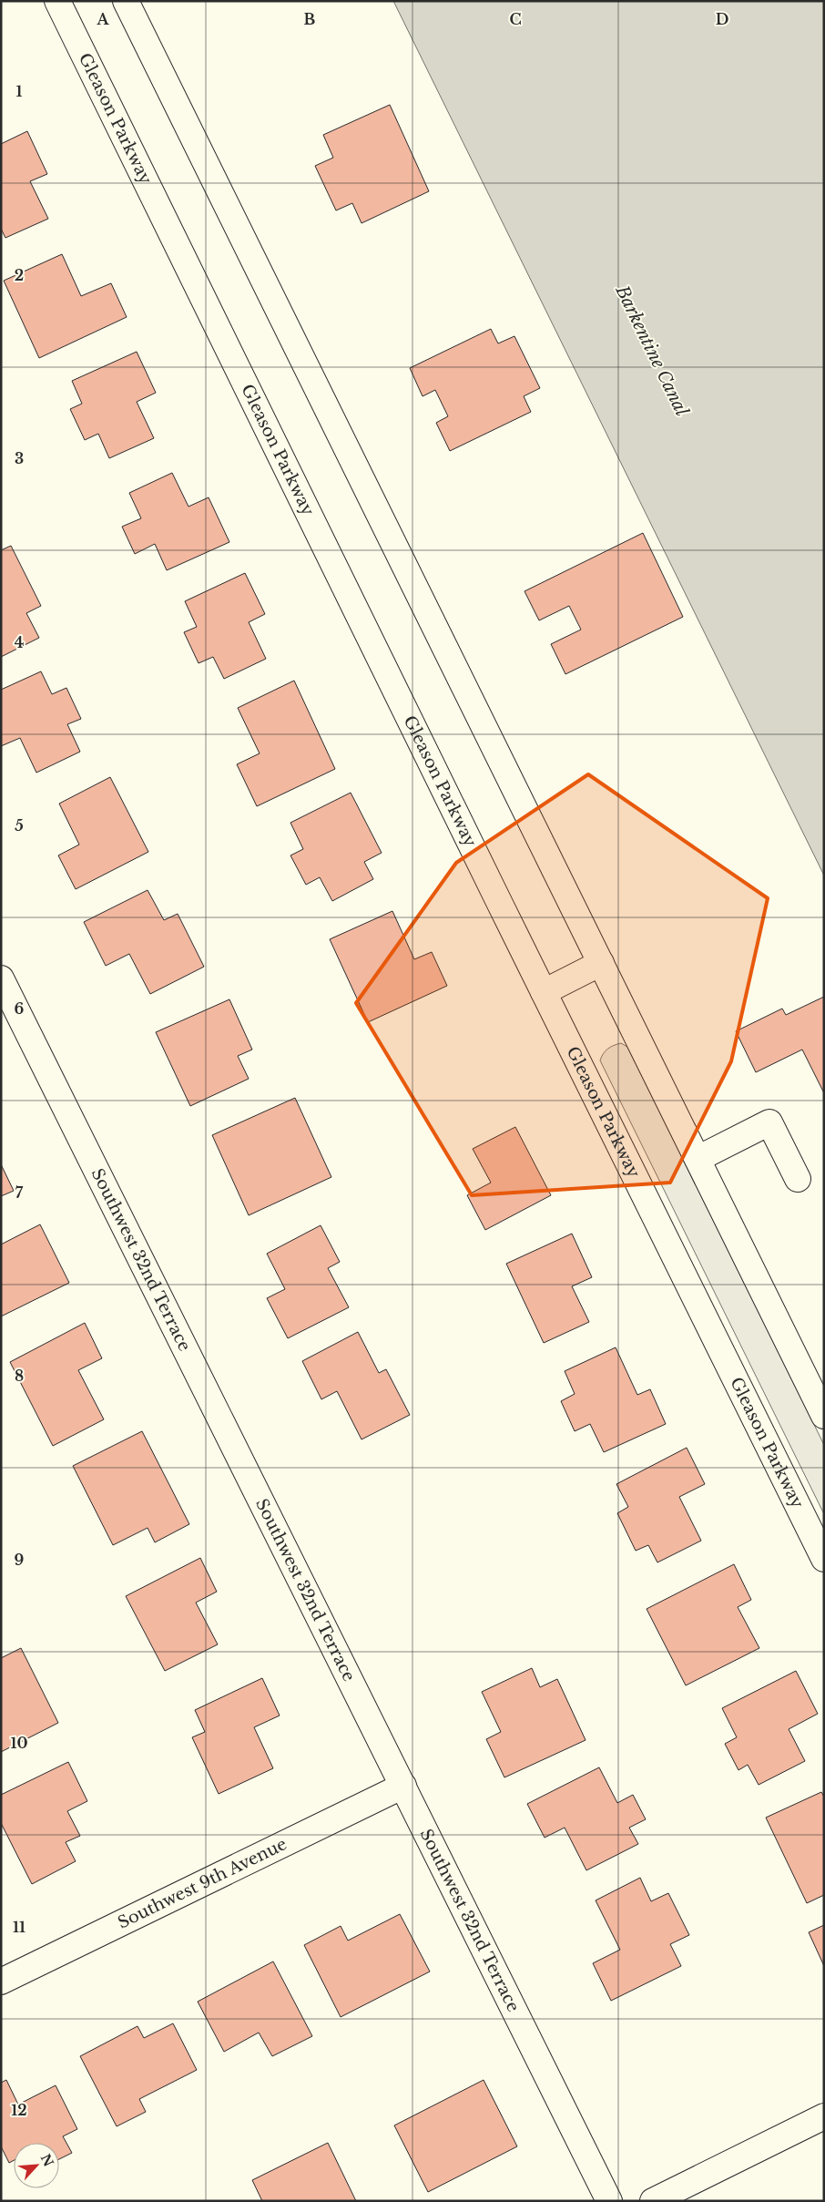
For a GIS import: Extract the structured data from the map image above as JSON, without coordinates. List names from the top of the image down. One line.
{"streets":{"main road":["Gleason Parkway","Southwest 32nd Terrace","Southwest 9th Avenue"]},"crossings":[["Southwest 32nd Terrace","Southwest 9th Avenue"]],"water":["Barkentine Canal"],"north":"top right","grid":{"columns":["A","B","C","D"],"rows":["1","2","3","4","5","6","7","8","9","10","11","12"]}}
